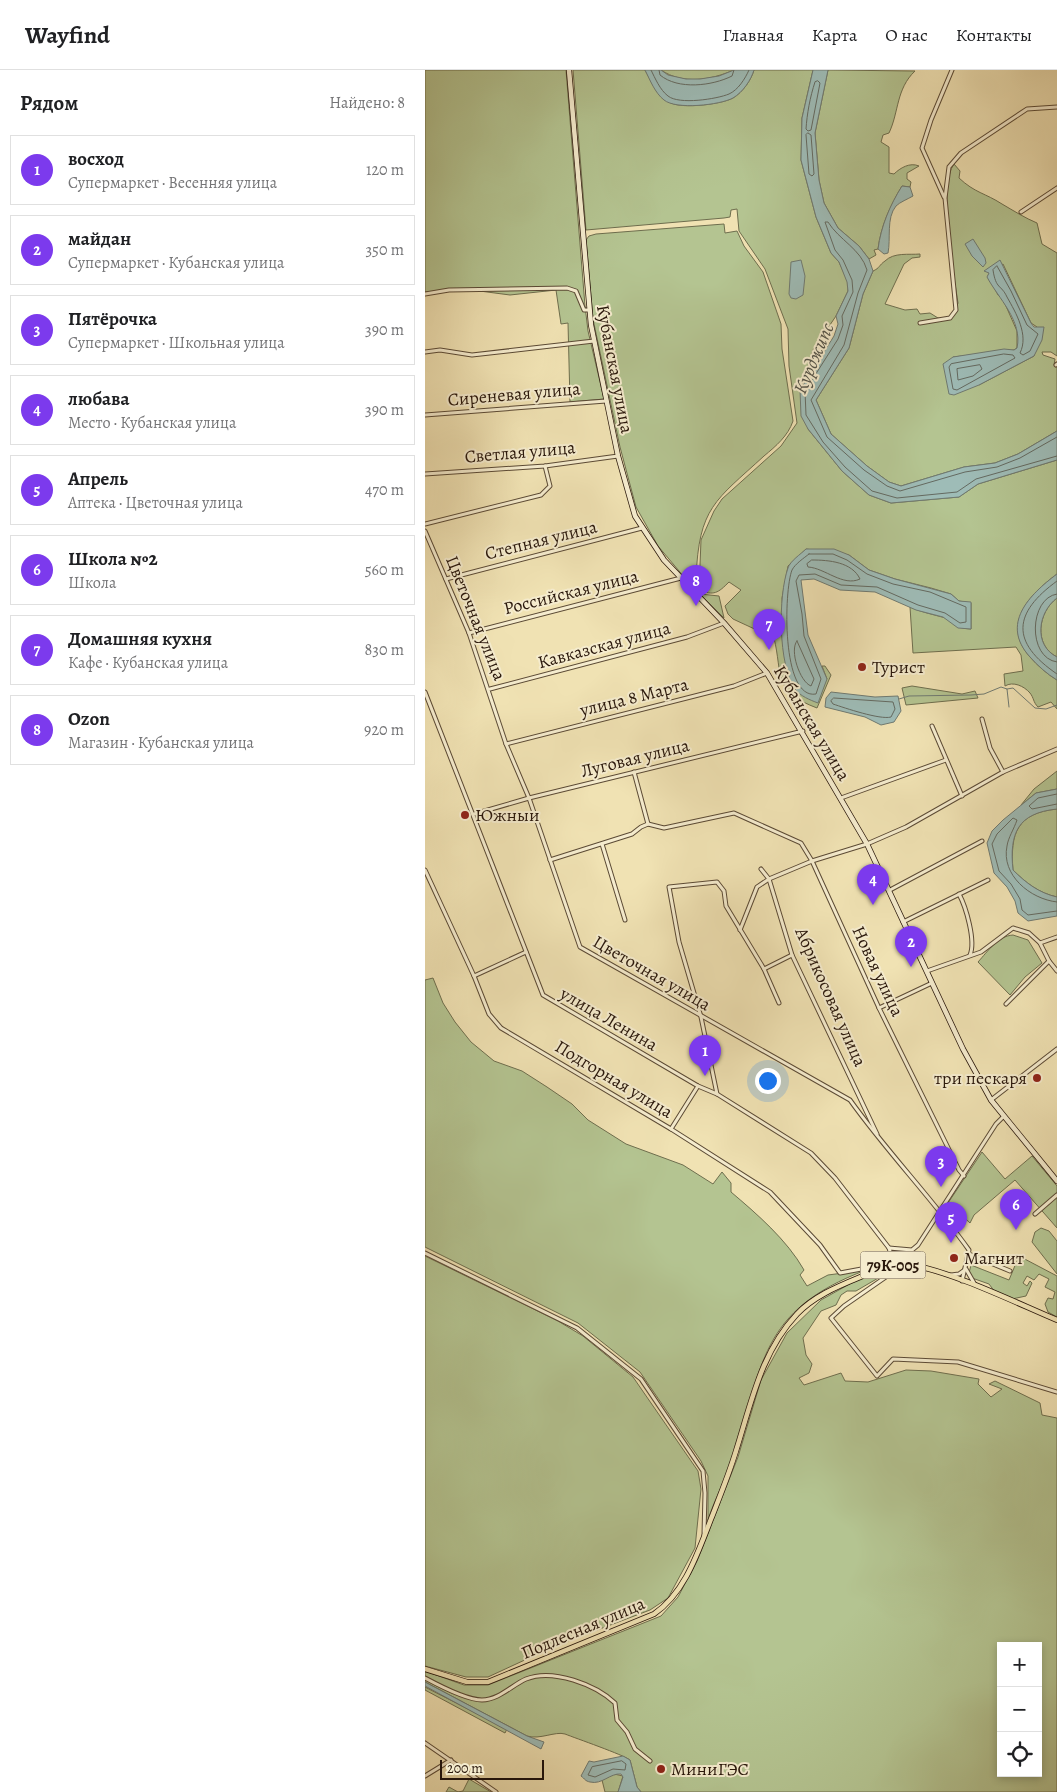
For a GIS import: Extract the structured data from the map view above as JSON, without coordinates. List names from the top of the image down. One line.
{"streets":{"main road":["Кубанская улица","79К-005","Подлесная улица"],"street":["Сиреневая улица","Светлая улица","Степная улица","Российская улица","Цветочная улица","Кавказская улица","улица 8 Марта","Луговая улица","Новая улица","Абрикосовая улица","улица Ленина","Подгорная улица"]},"crossings":[["Кубанская улица","Сиреневая улица"],["Кубанская улица","Светлая улица"],["Кубанская улица","Степная улица"],["Кубанская улица","Российская улица"],["Кубанская улица","Кавказская улица"],["Кубанская улица","улица 8 Марта"],["Кубанская улица","Луговая улица"],["Степная улица","Цветочная улица"],["Российская улица","Цветочная улица"],["Цветочная улица","Кавказская улица"],["Цветочная улица","улица 8 Марта"],["Цветочная улица","Луговая улица"],["Цветочная улица","Абрикосовая улица"],["Луговая улица","улица Ленина"],["улица Ленина","Подгорная улица"],["79К-005","Подлесная улица"]],"water":["Курджипс"],"places":["Турист","Южныи","три пескаря","Магнит","МиниГЭС"],"scale_bar":"200 m","page":{"header":"Wayfind","nav":["Главная","Карта","О нас","Контакты"],"heading":["Рядом","Найдено: 8"],"list":[{"mark":"1","name":"восход","note":"Супермаркет · Весенняя улица","value":"120 m"},{"mark":"2","name":"майдан","note":"Супермаркет · Кубанская улица","value":"350 m"},{"mark":"3","name":"Пятёрочка","note":"Супермаркет · Школьная улица","value":"390 m"},{"mark":"4","name":"любава","note":"Место · Кубанская улица","value":"390 m"},{"mark":"5","name":"Апрель","note":"Аптека · Цветочная улица","value":"470 m"},{"mark":"6","name":"Школа №2","note":"Школа","value":"560 m"},{"mark":"7","name":"Домашняя кухня","note":"Кафе · Кубанская улица","value":"830 m"},{"mark":"8","name":"Ozon","note":"Магазин · Кубанская улица","value":"920 m"}],"pins":["8","7","4","2","1","3","6","5"],"map_buttons":["+","−"],"scale":"200 m"}}
